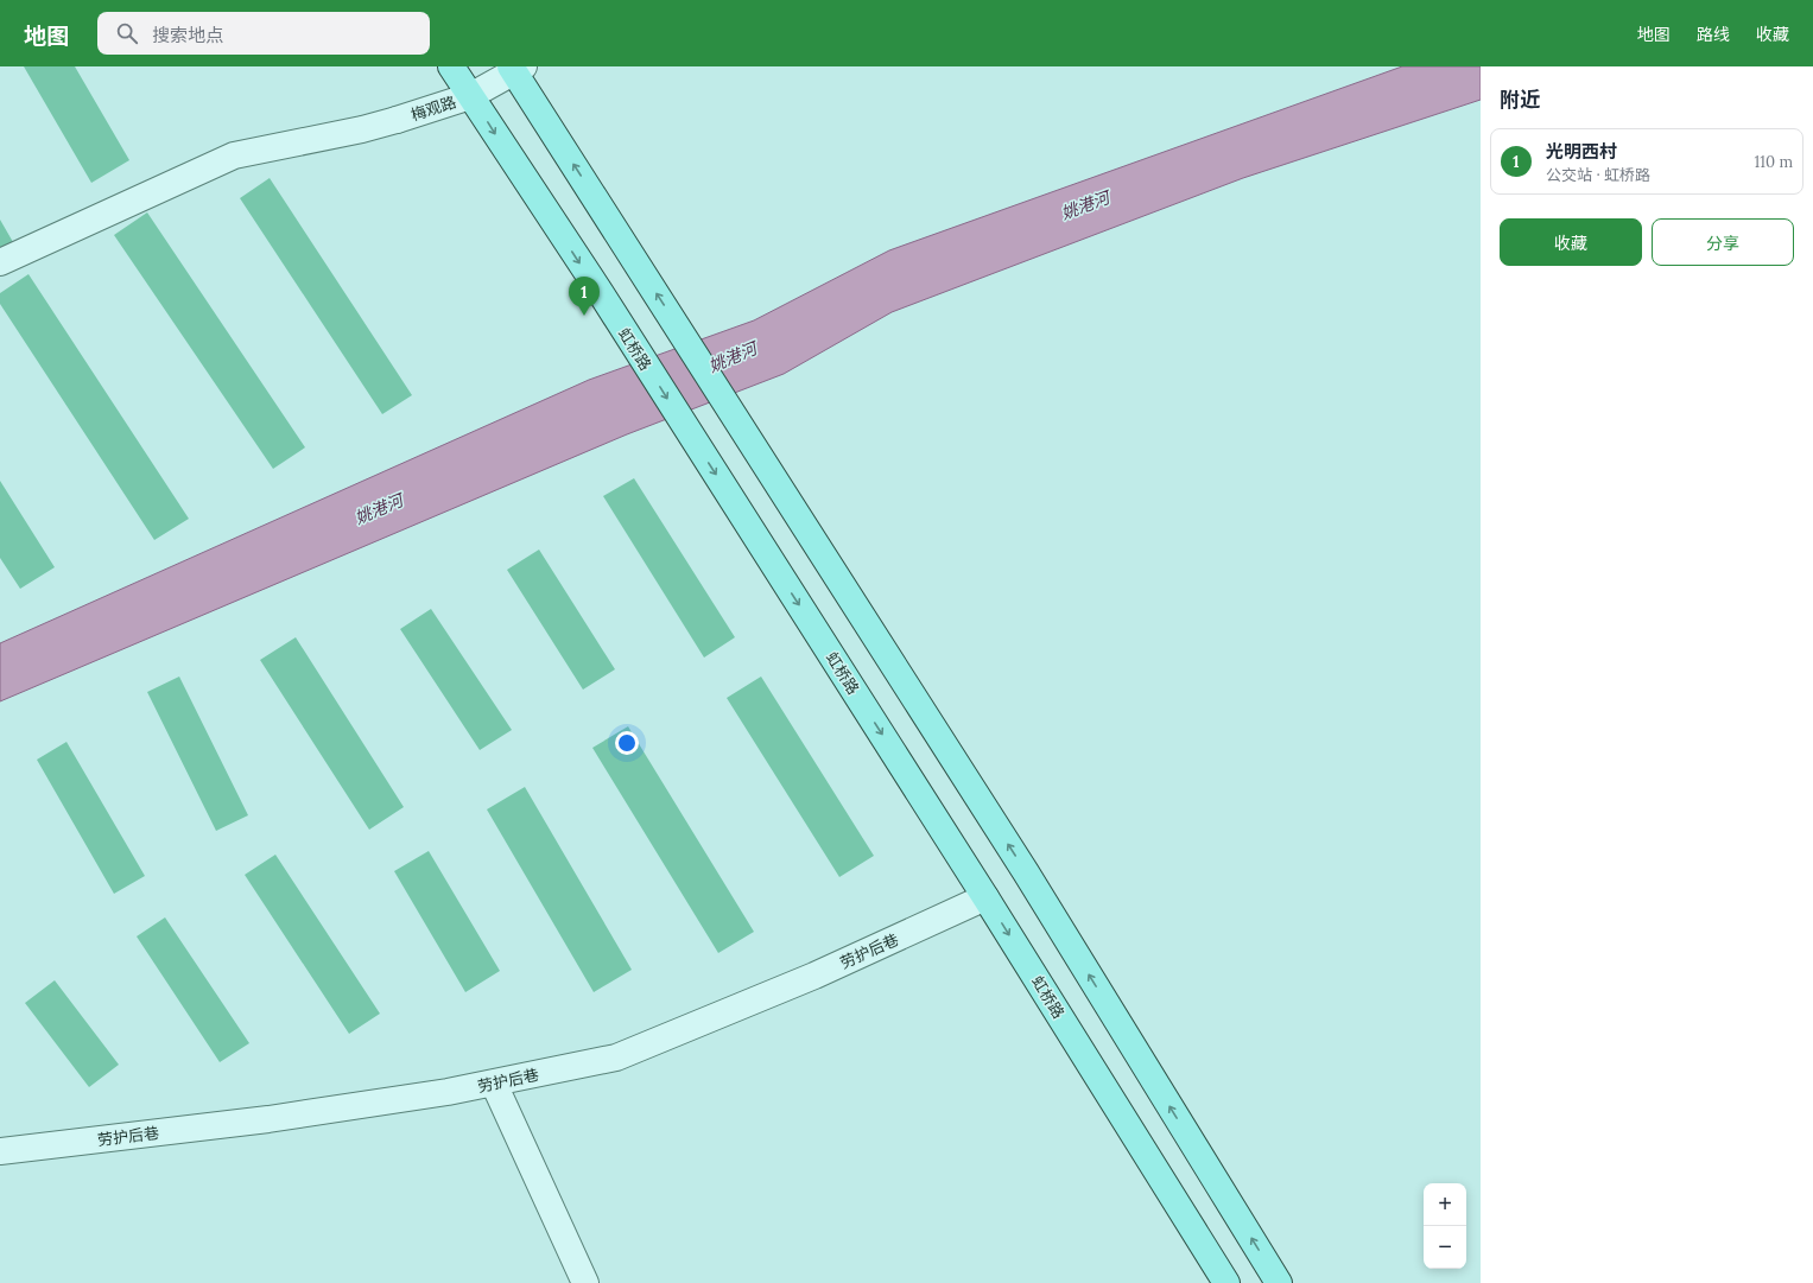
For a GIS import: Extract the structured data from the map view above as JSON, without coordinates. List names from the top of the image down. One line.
{"streets":{"main road":["虹桥路"],"street":["梅观路","劳护后巷"]},"crossings":[["梅观路","虹桥路"],["虹桥路","劳护后巷"]],"water":["姚港河"],"page":{"header":"地图","search":"搜索地点","nav":["地图","路线","收藏"],"heading":"附近","list":[{"mark":"1","name":"光明西村","note":"公交站 · 虹桥路","value":"110 m"}],"buttons":["收藏","分享"],"pins":"1","map_buttons":["+","−"]}}
